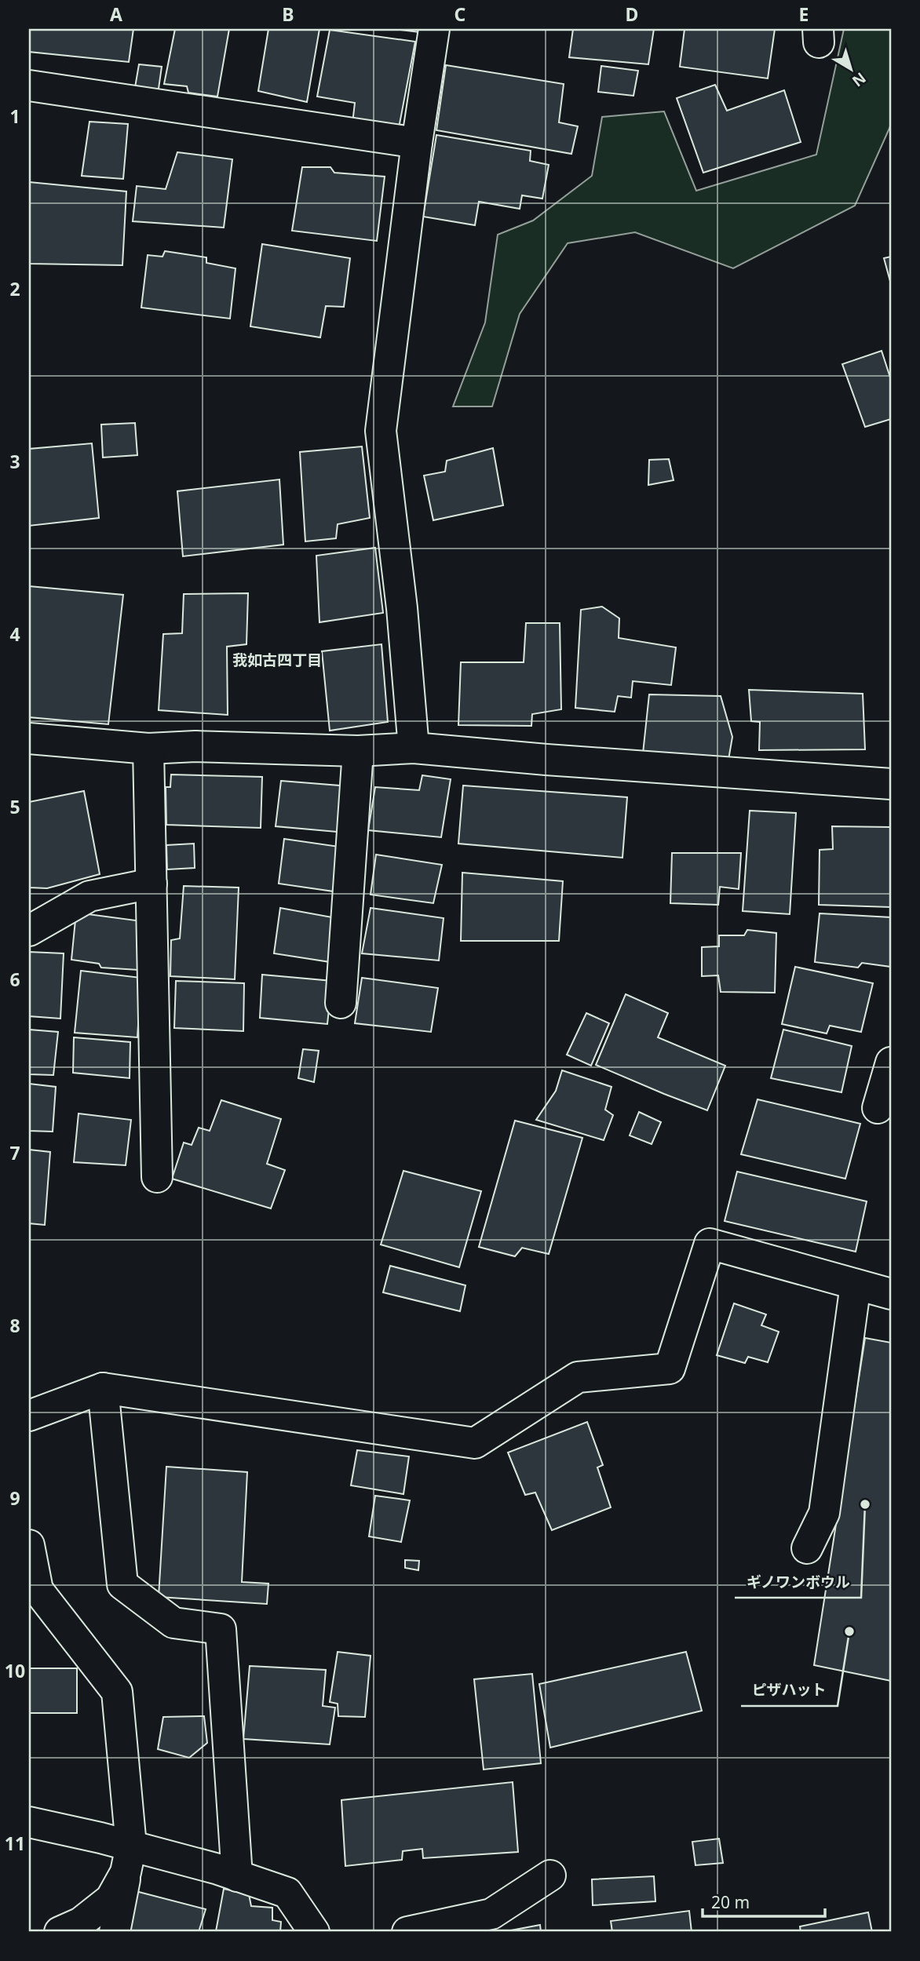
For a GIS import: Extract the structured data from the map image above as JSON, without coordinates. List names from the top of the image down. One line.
{"districts":["我如古四丁目"],"places":["ギノワンボウル","ピザハット"],"scale_bar":"20 m","north":"bottom right","grid":{"columns":["A","B","C","D","E"],"rows":["1","2","3","4","5","6","7","8","9","10","11"]}}
